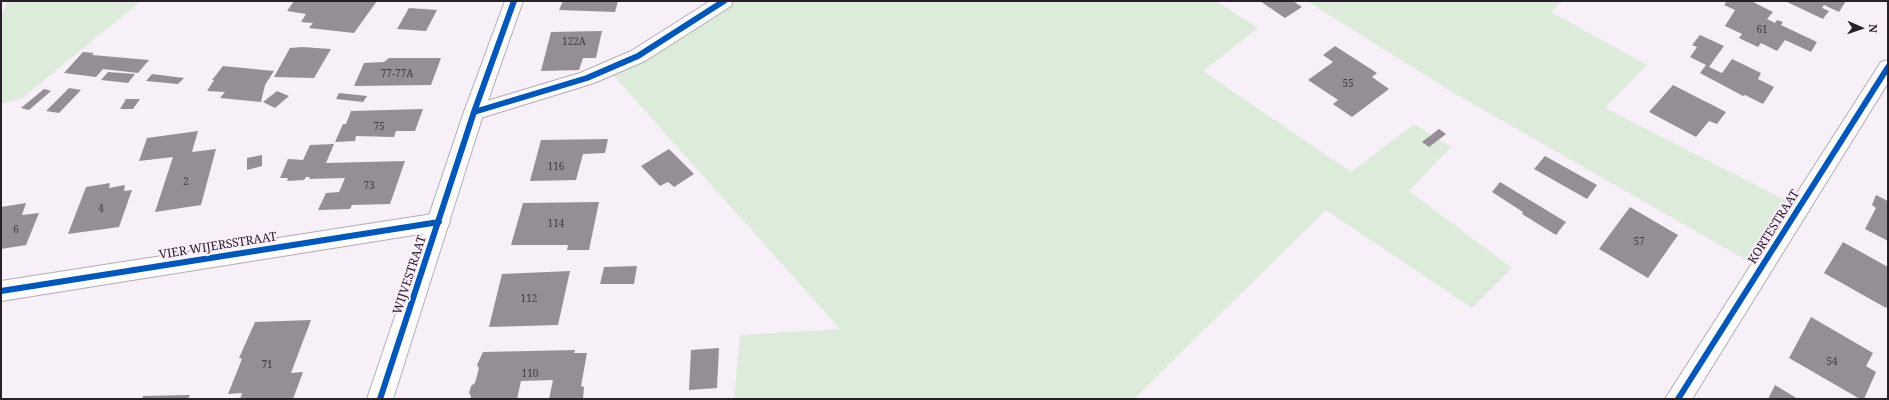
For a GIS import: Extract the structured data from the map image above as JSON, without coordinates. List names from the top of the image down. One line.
{"streets":{"street":["KORTESTRAAT","VIER WIJERSSTRAAT","WIJVESTRAAT"]},"crossings":[["VIER WIJERSSTRAAT","WIJVESTRAAT"]],"house_numbers":["61","122A","77-77A","55","75","116","2","73","4","114","6","57","112","54","71","110"],"north":"right"}
